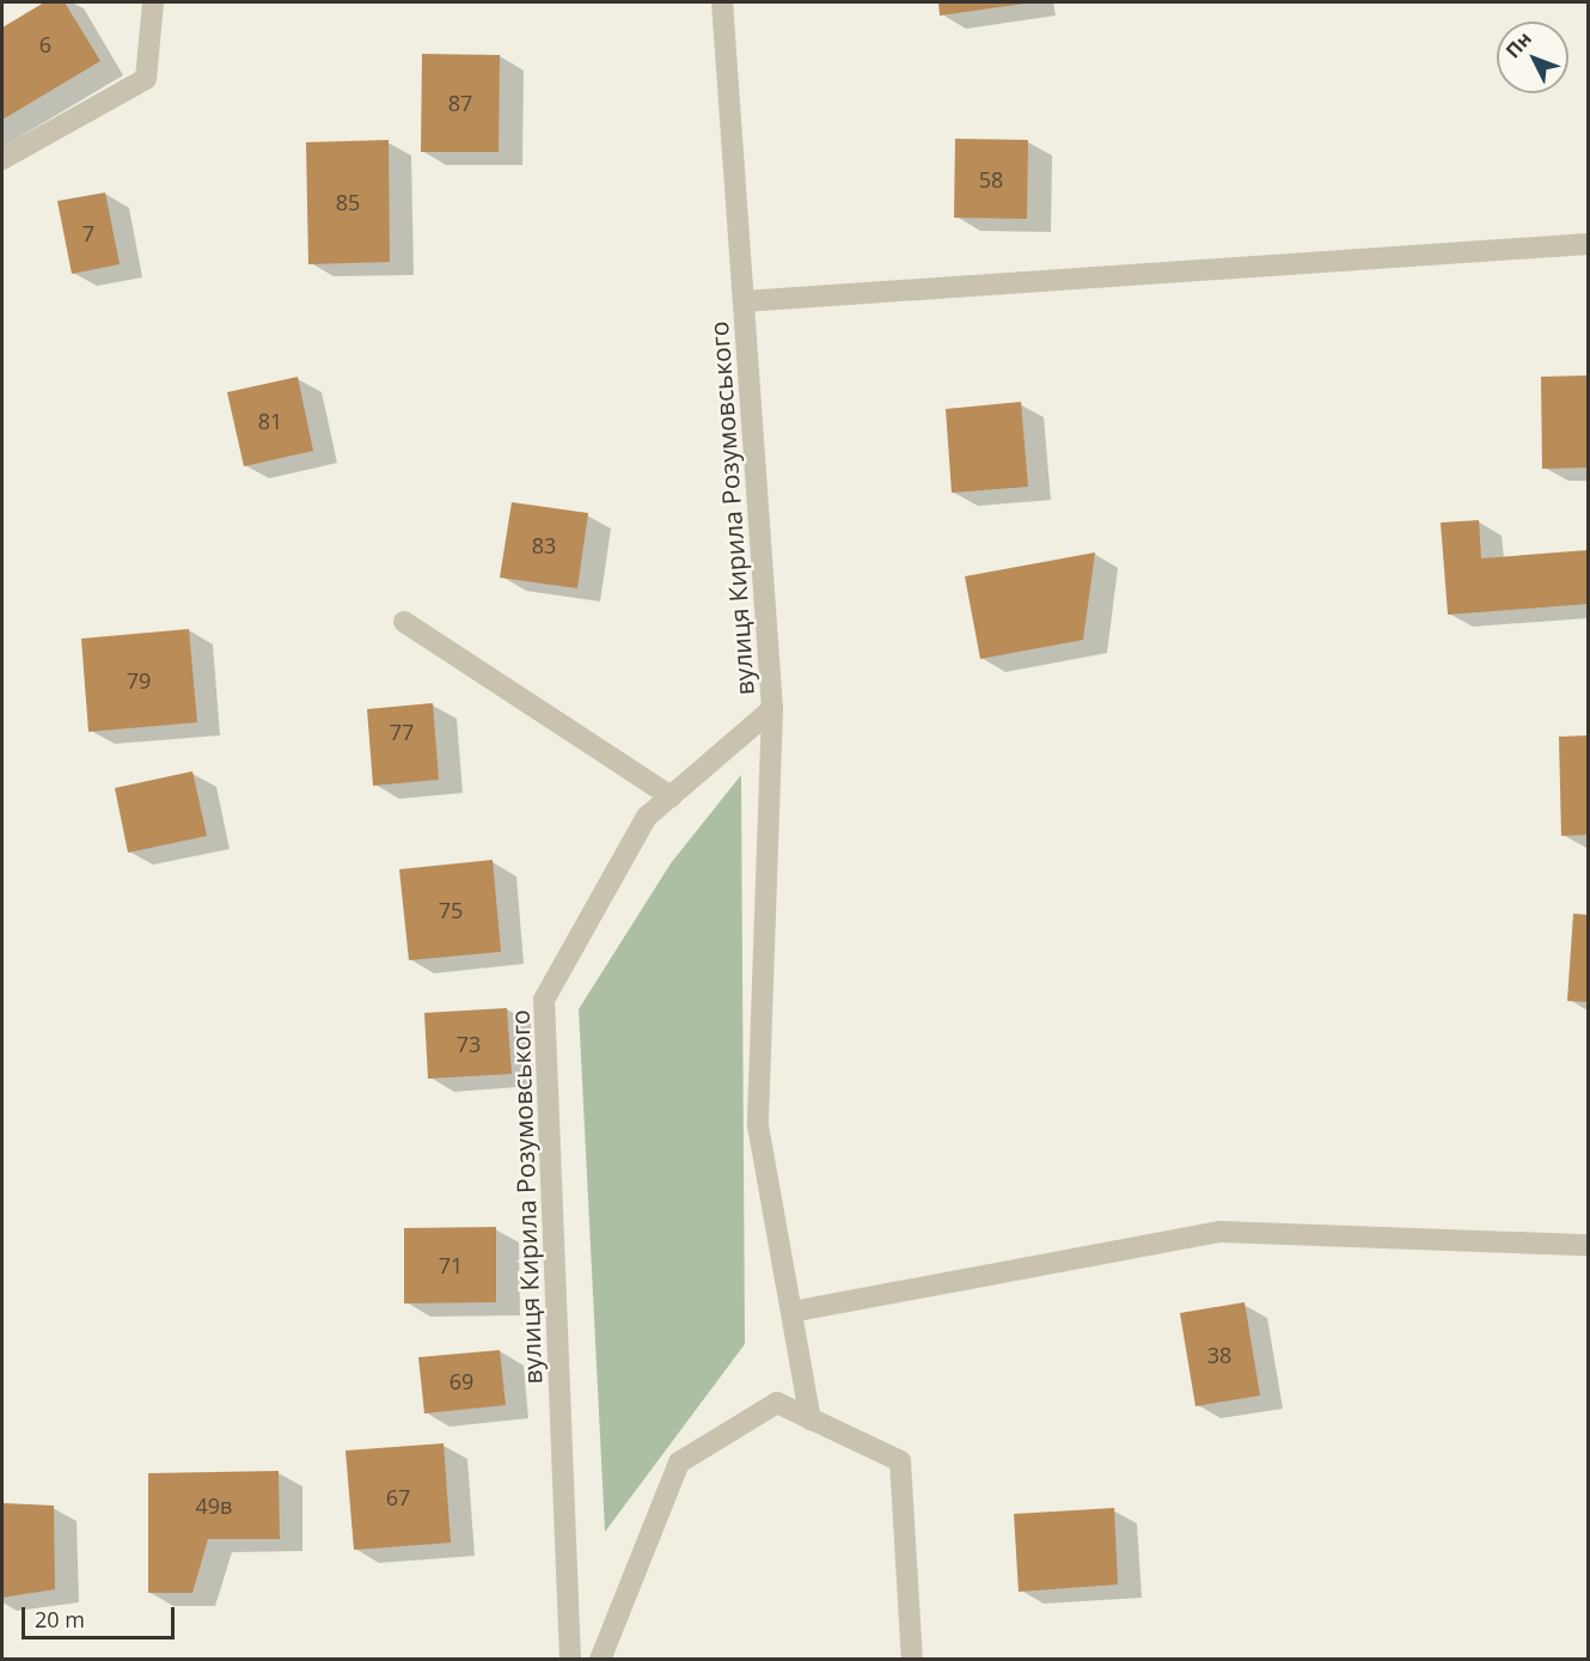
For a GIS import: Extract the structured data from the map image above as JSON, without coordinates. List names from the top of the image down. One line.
{"streets":{"street":["вулиця Кирила Розумовського"]},"house_numbers":["6","87","58","85","7","81","83","79","77","75","73","71","38","69","67","49в"],"scale_bar":"20 m","north":"top left"}
